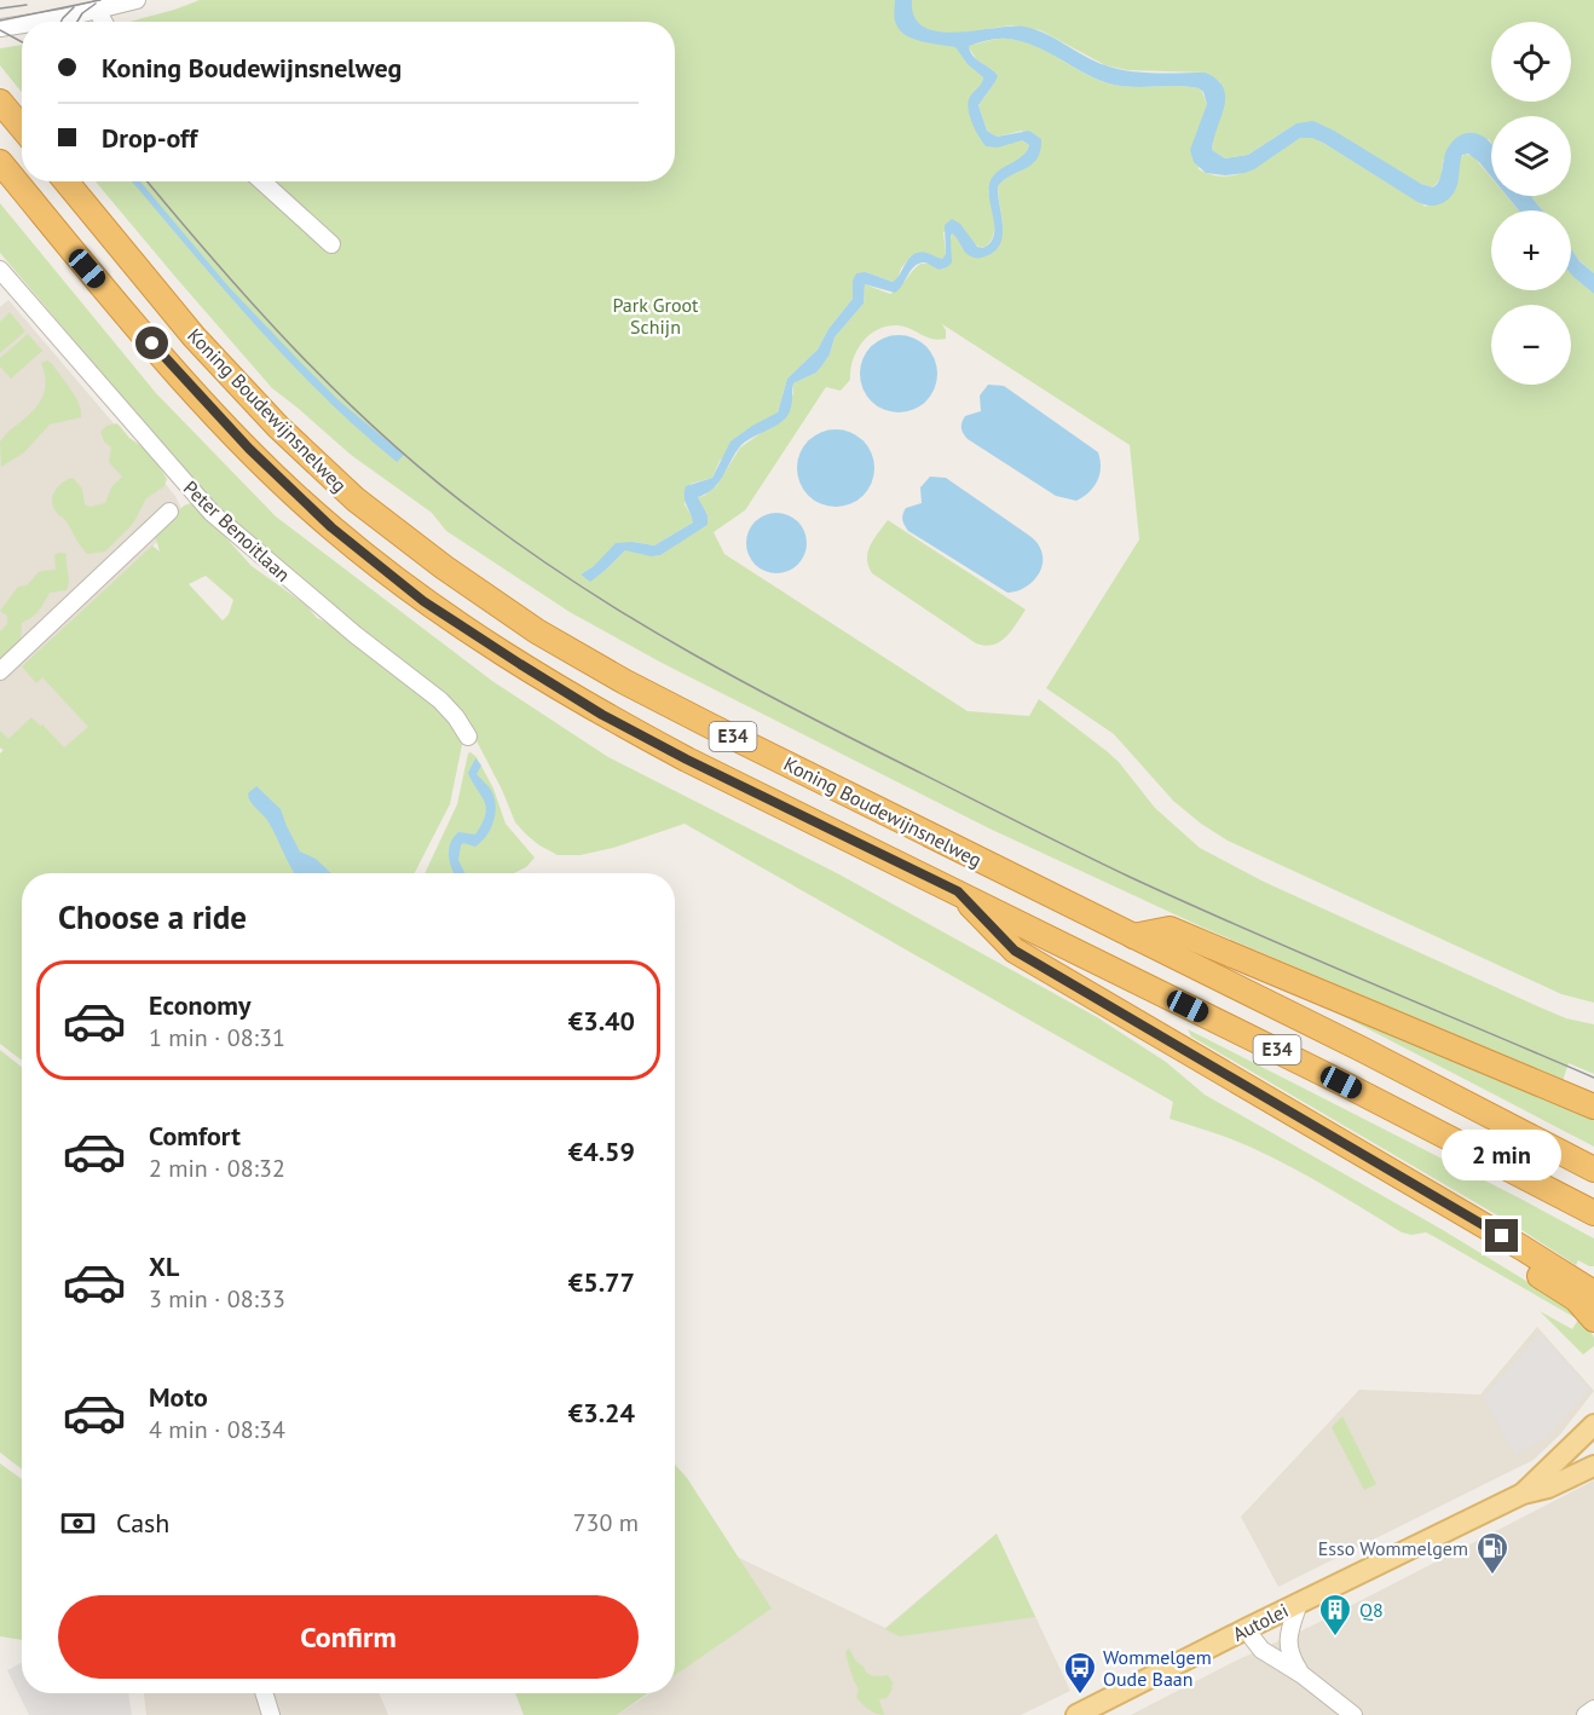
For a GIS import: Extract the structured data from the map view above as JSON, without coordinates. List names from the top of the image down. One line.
{"streets":{"highway":["Koning Boudewijnsnelweg","E34"],"main road":["Autolei"],"street":["Peter Benoitlaan"]},"parks":["Park Groot Schijn"],"places":{"fuel station":["Esso Wommelgem"],"building":["Q8"],"bus stop":["Wommelgem Oude Baan"]},"page":{"map_buttons":["+","−"],"banner":["Koning Boudewijnsnelweg","Drop-off"],"heading":"Choose a ride","list":[{"name":"Economy","note":"1 min · 08:31","value":"€3.40"},{"name":"Comfort","note":"2 min · 08:32","value":"€4.59"},{"name":"XL","note":"3 min · 08:33","value":"€5.77"},{"name":"Moto","note":"4 min · 08:34","value":"€3.24"}],"bubble":"2 min","pay":["Cash","730 m"],"buttons":"Confirm"}}
